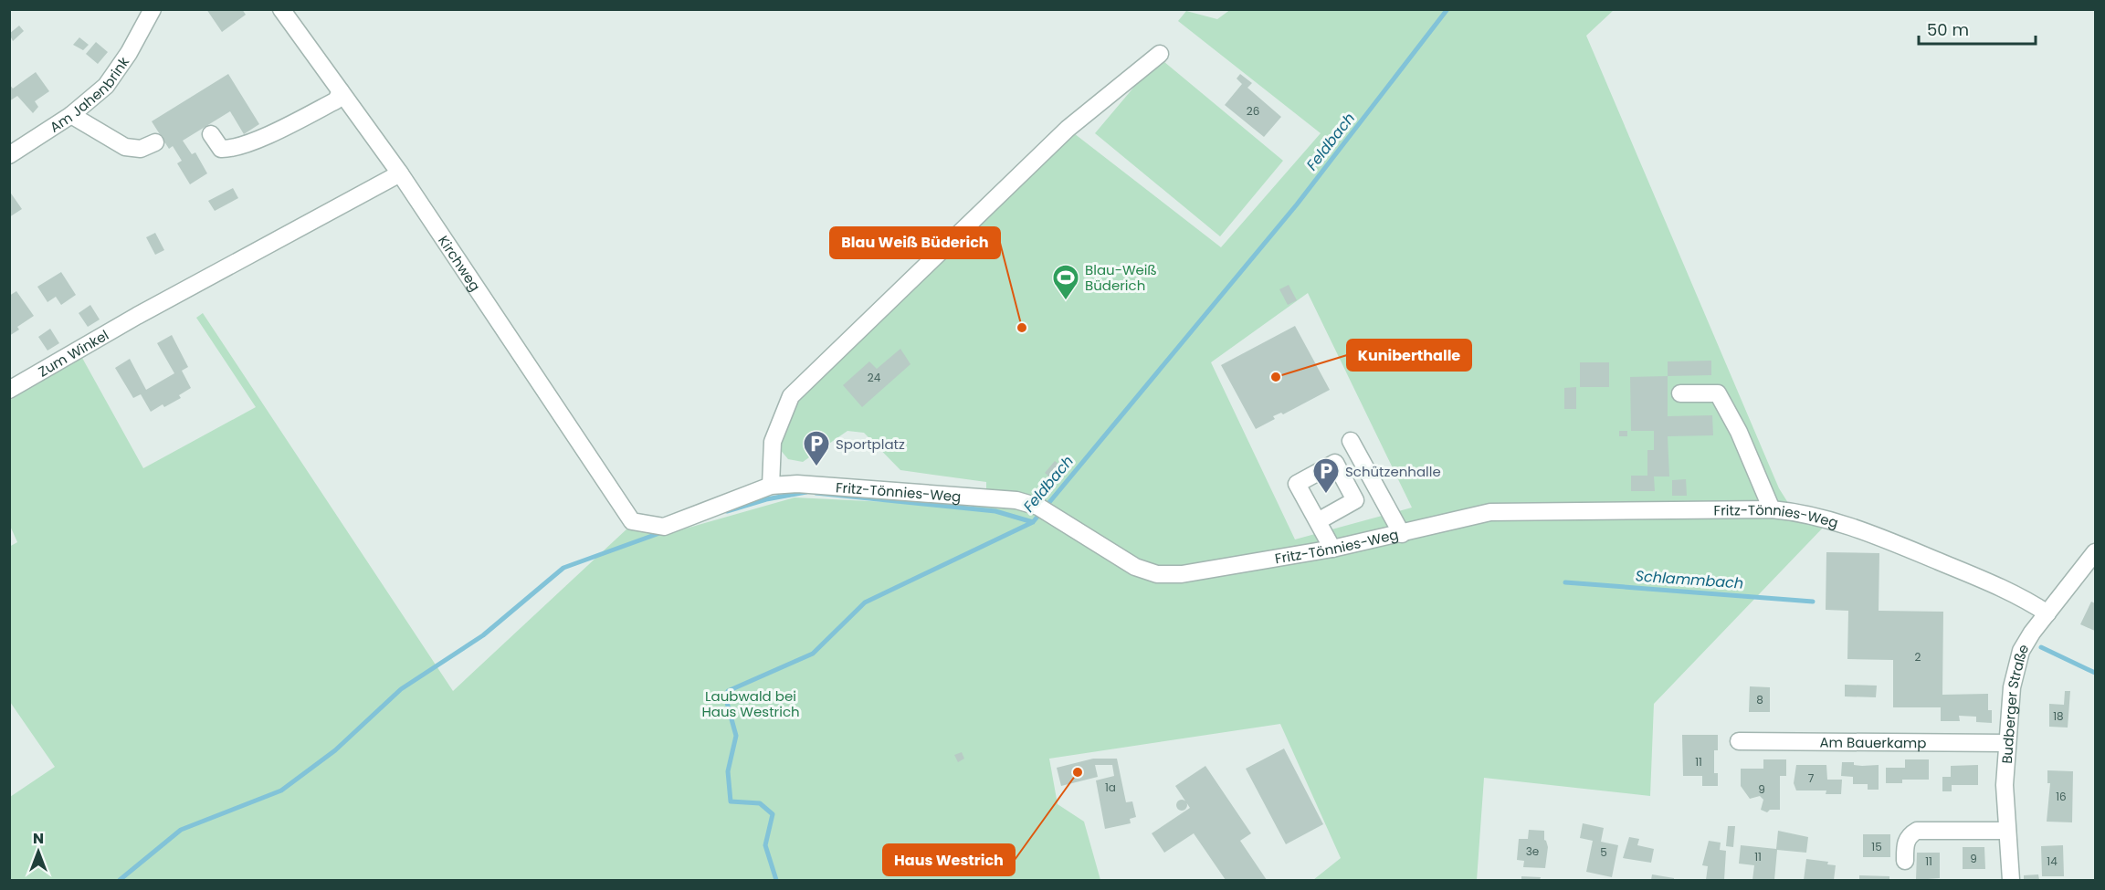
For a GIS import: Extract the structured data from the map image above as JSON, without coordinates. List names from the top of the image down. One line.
{"streets":{"street":["Am Jahenbrink","Kirchweg","Zum Winkel","Fritz-Tönnies-Weg","Budberger Straße","Am Bauerkamp"]},"crossings":[["Kirchweg","Zum Winkel"],["Kirchweg","Fritz-Tönnies-Weg"],["Fritz-Tönnies-Weg","Budberger Straße"],["Budberger Straße","Am Bauerkamp"]],"water":["Feldbach","Schlammbach"],"parks":["Laubwald bei Haus Westrich"],"places":{"sports":["Blau-Weiß Büderich"],"other":["Blau Weiß Büderich","Kuniberthalle","Haus Westrich"],"parking":["Sportplatz","Schützenhalle"]},"house_numbers":["26","24","2","8","18","11","7","1a","9","16","15","3e","5","11","9","11","14"],"scale_bar":"50 m","north":"top"}
